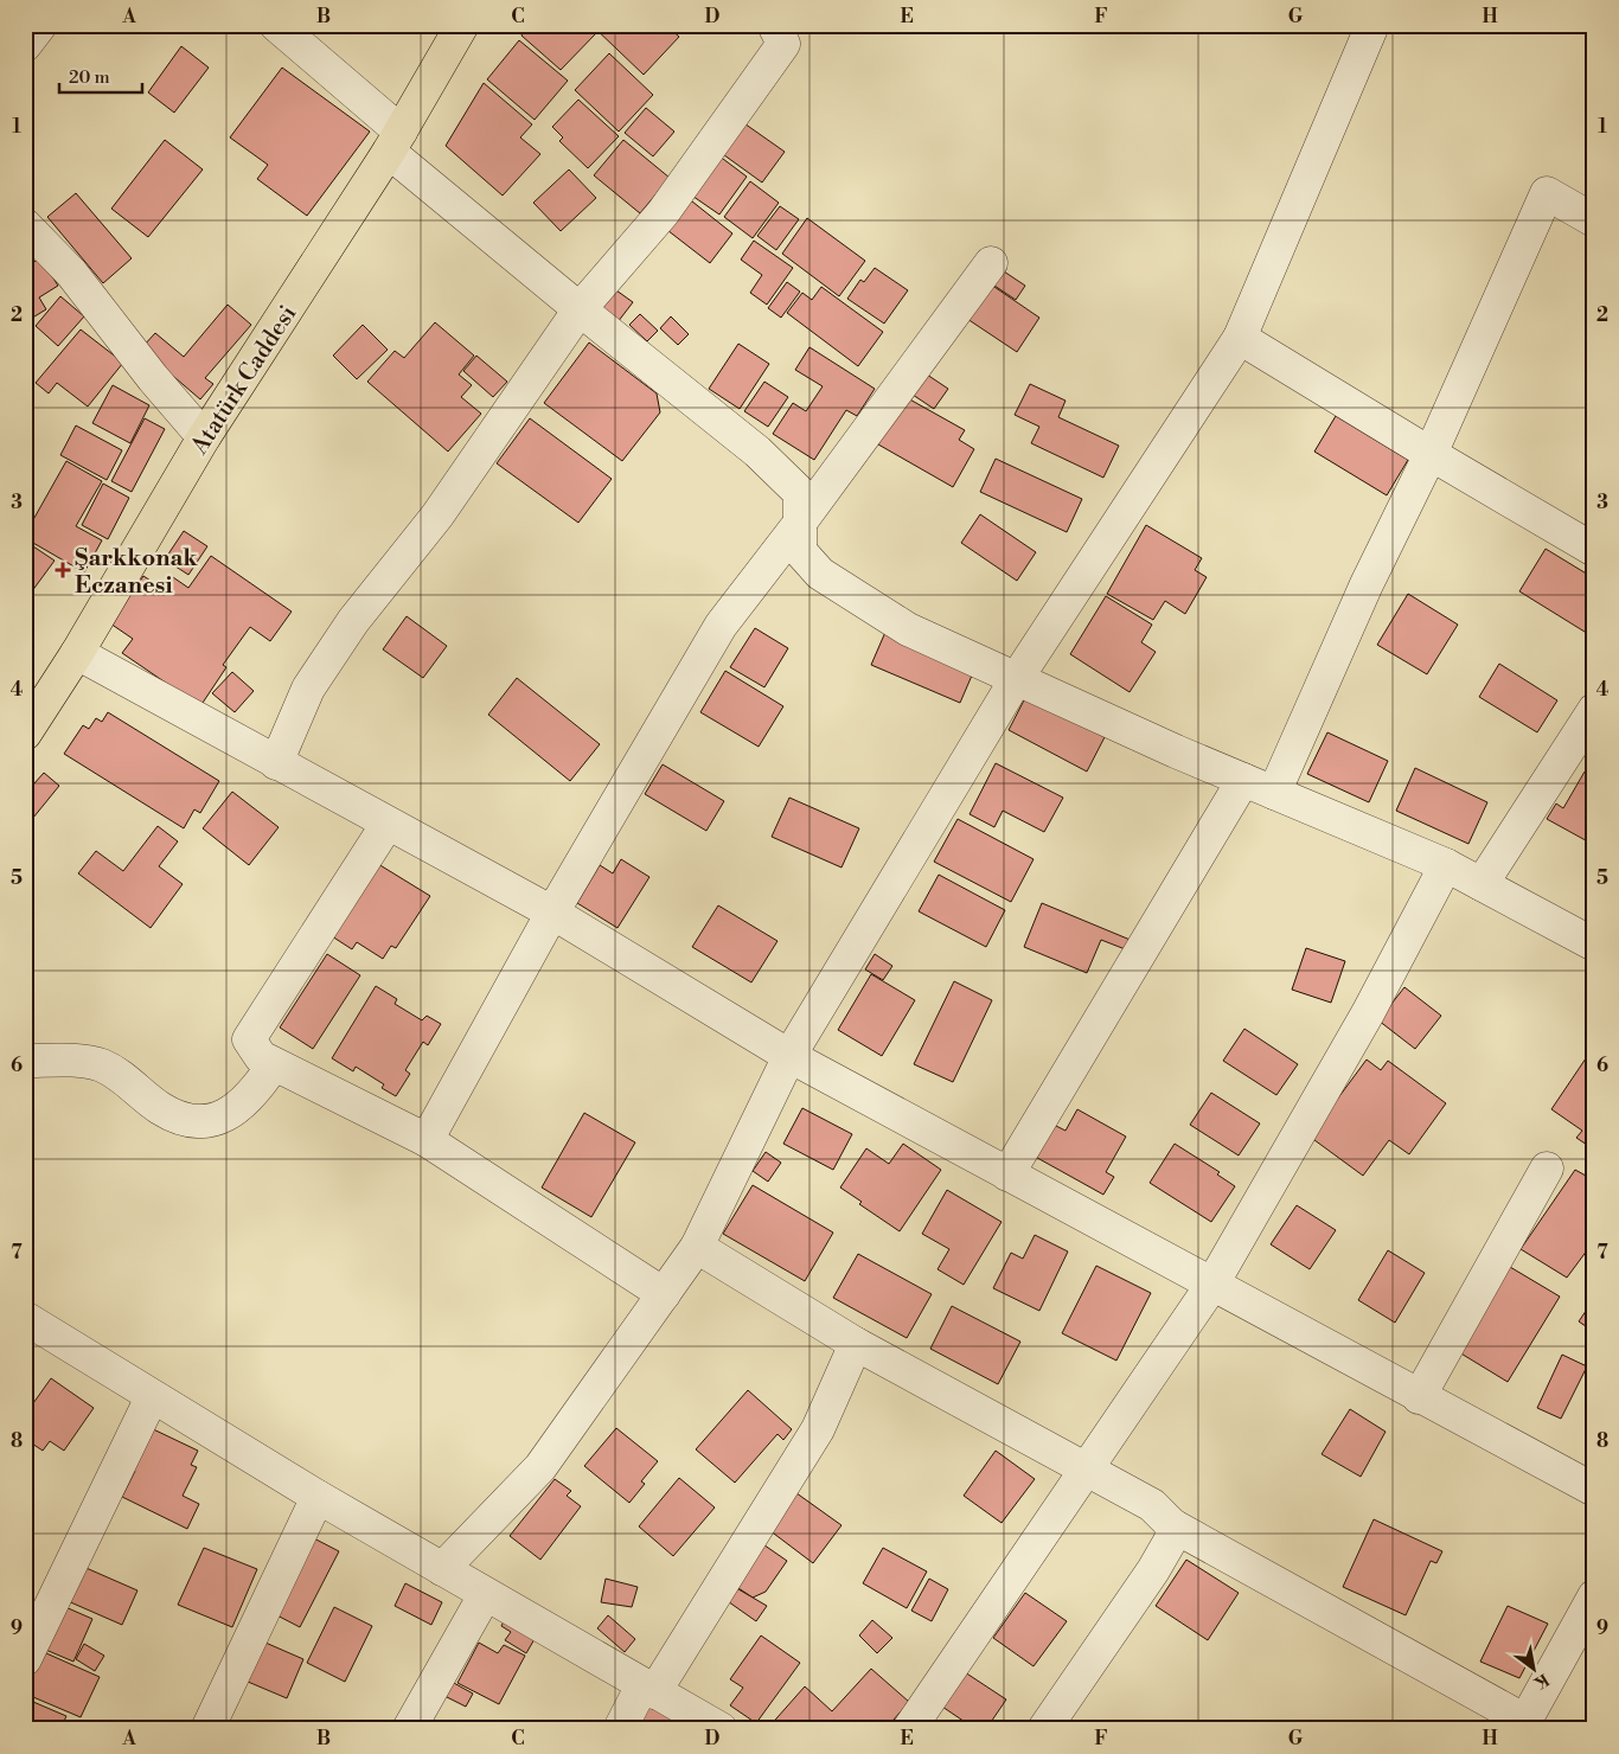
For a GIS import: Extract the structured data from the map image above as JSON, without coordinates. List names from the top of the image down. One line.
{"streets":{"main road":["Atatürk Caddesi"]},"places":{"health":["Şarkkonak Eczanesi"]},"scale_bar":"20 m","north":"bottom right","grid":{"columns":["A","B","C","D","E","F","G","H"],"rows":["1","2","3","4","5","6","7","8","9"]}}
